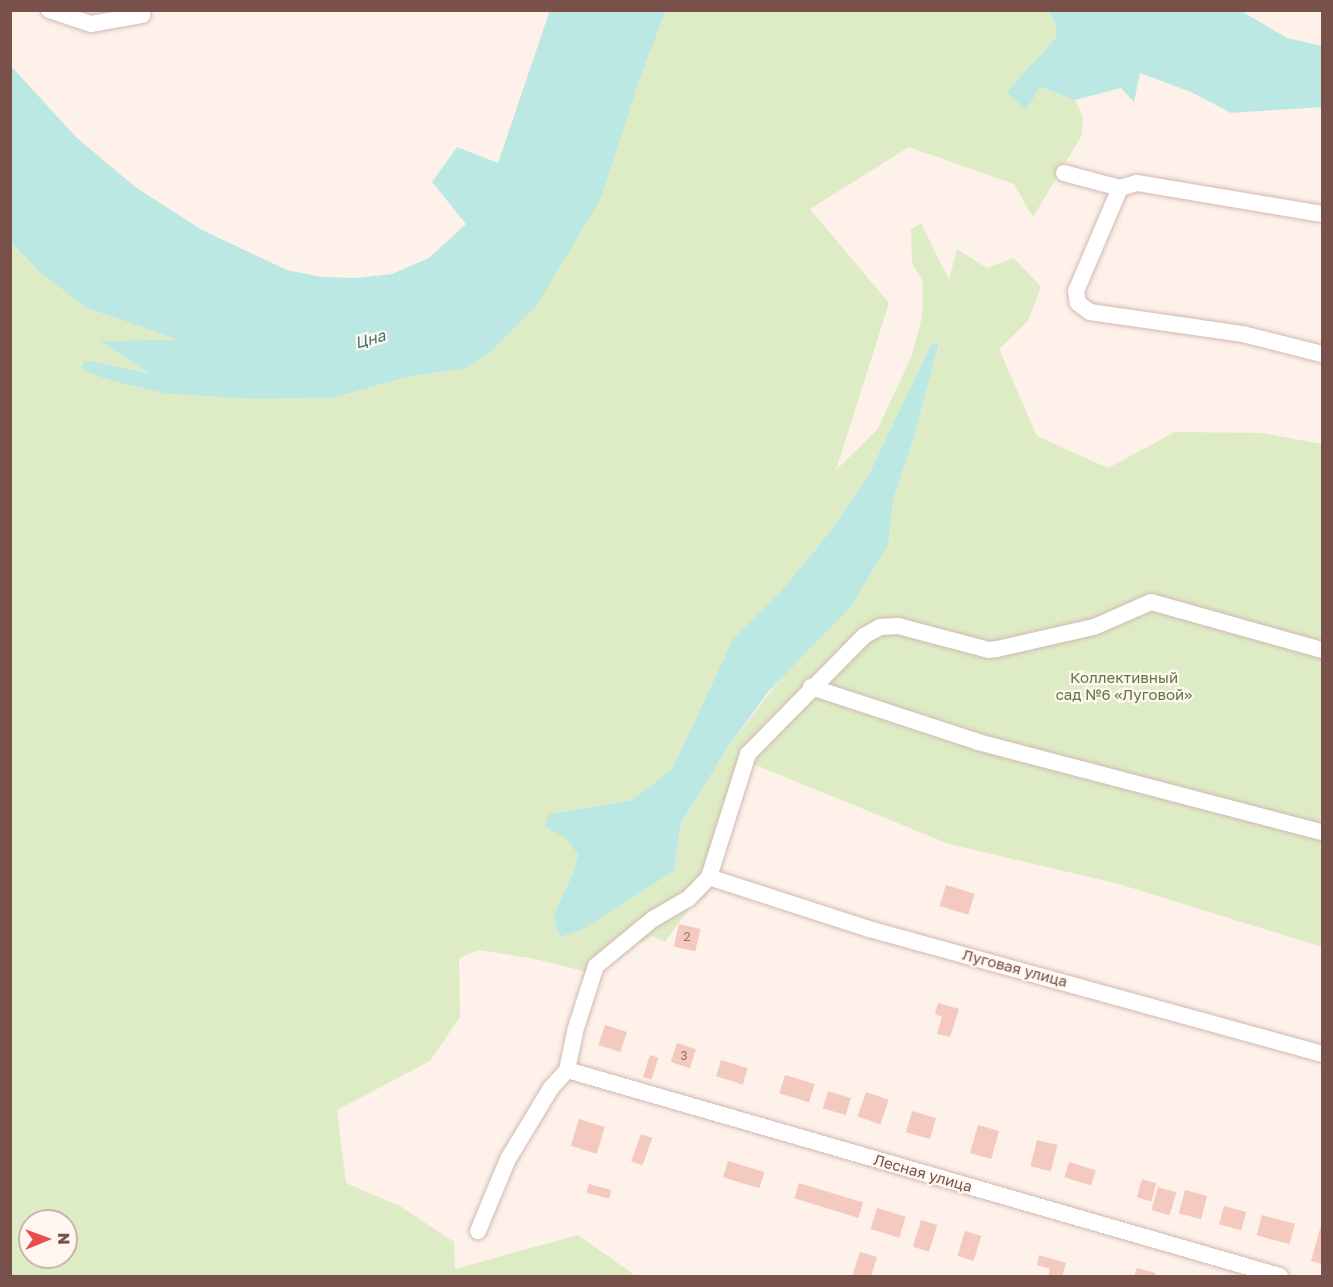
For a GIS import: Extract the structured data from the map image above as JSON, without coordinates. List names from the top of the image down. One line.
{"streets":{"street":["Луговая улица","Лесная улица"]},"water":["Цна"],"parks":["Коллективный сад №6 «Луговой»"],"house_numbers":["2","3"],"north":"right"}
